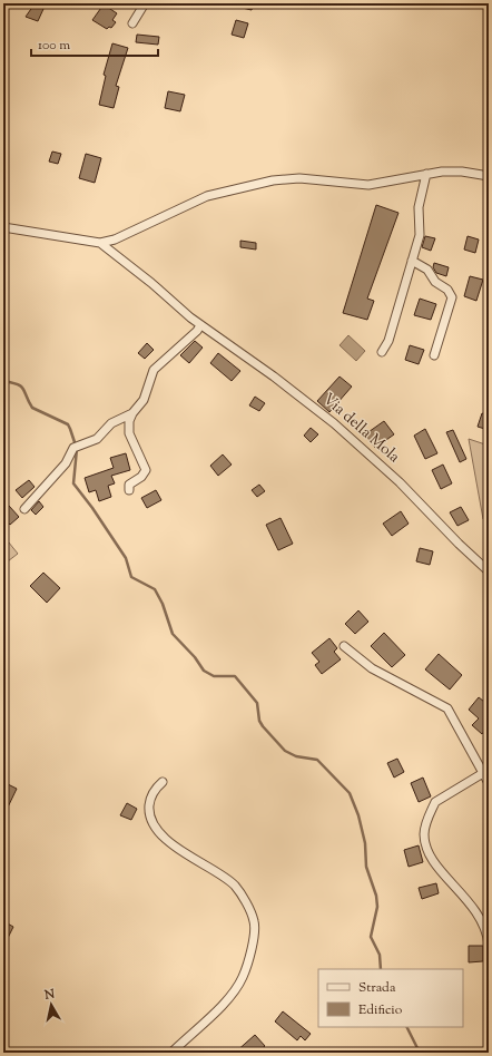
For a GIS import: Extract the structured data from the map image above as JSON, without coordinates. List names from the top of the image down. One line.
{"streets":{"street":["Via della Mola"]},"legend":["Strada","Edificio"],"scale_bar":"100 m","north":"top"}
